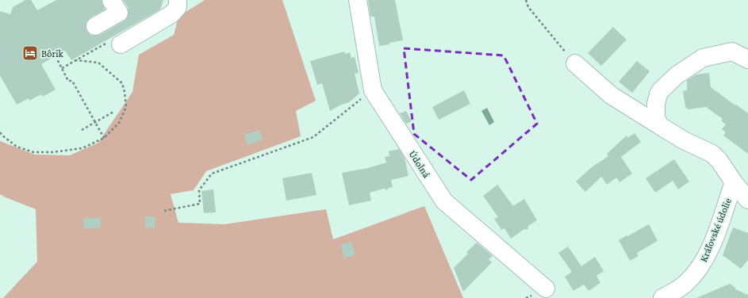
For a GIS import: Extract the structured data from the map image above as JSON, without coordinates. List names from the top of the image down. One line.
{"streets":{"street":["Údolná","Kráľovské údolie"]},"places":{"hotel":["Bôrik"]}}
